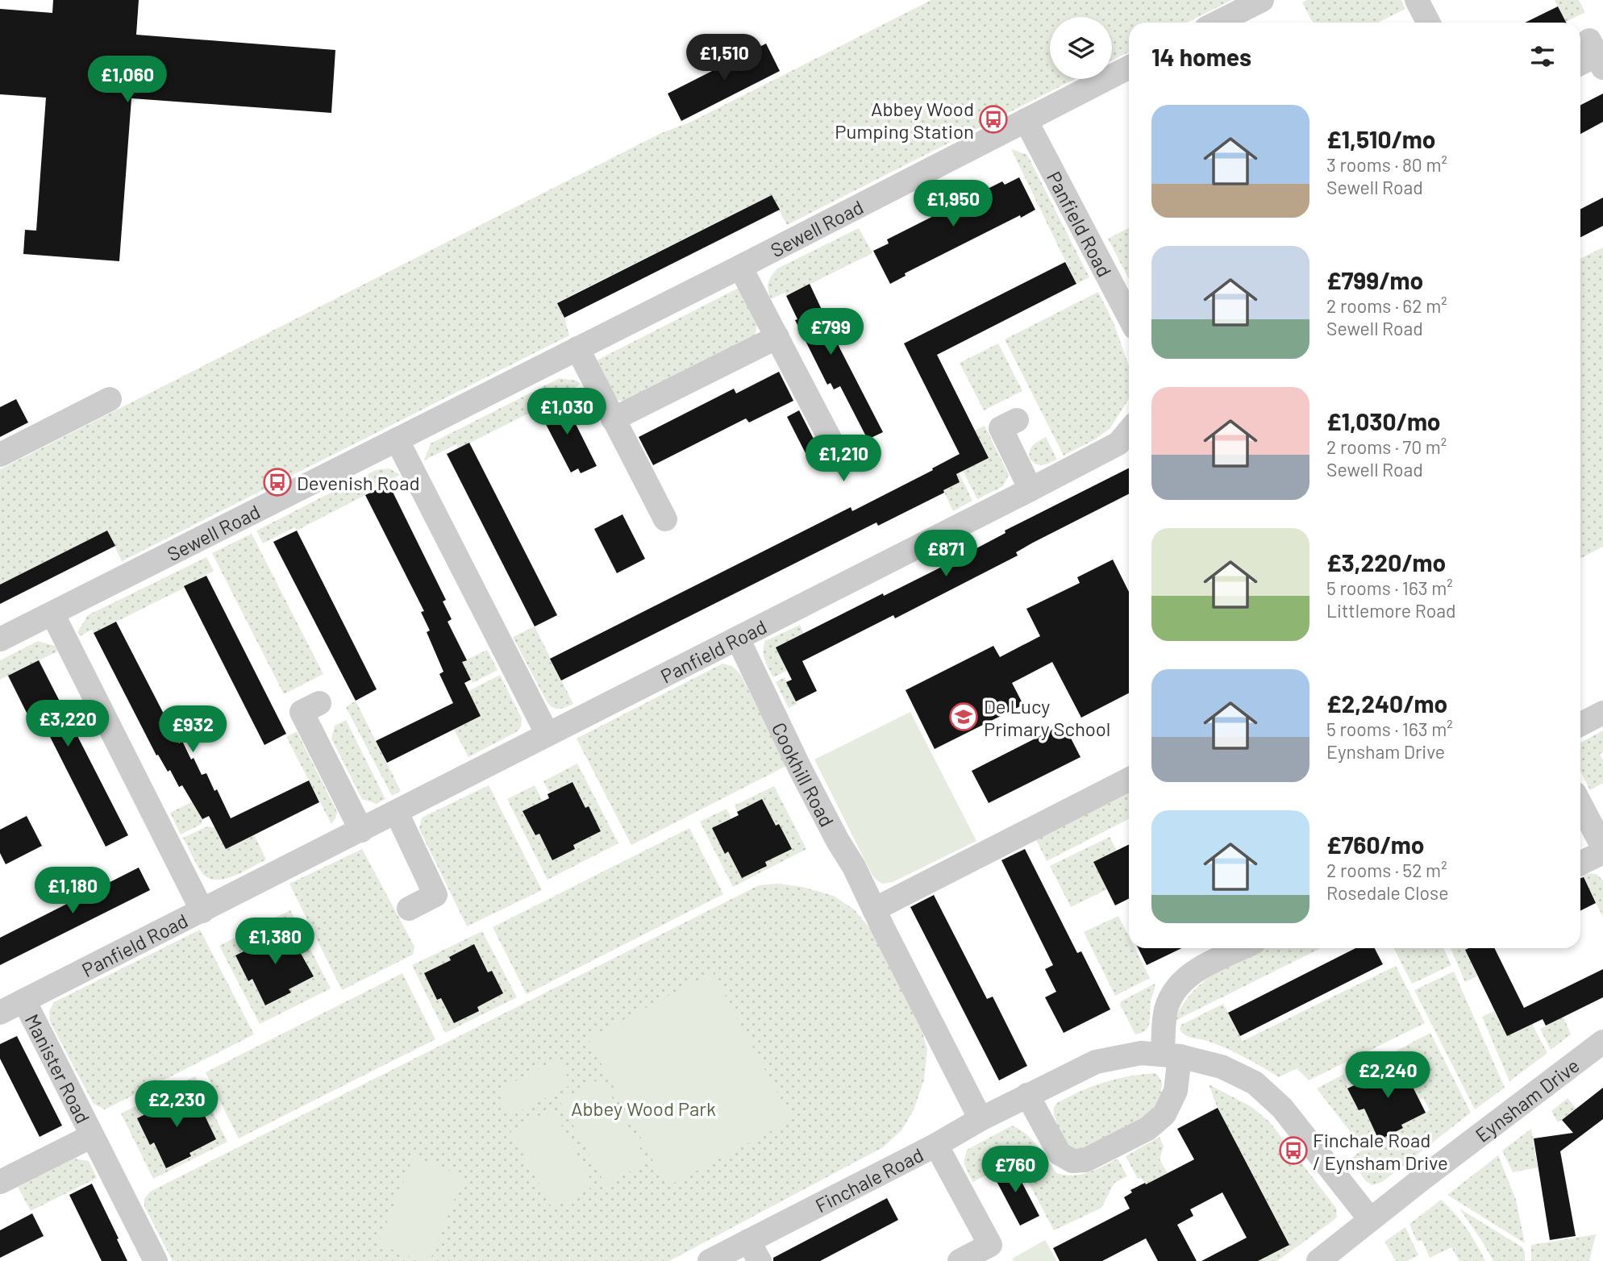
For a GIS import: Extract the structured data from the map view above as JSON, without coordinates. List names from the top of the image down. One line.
{"streets":{"street":["Panfield Road","Sewell Road","Cookhill Road","Manister Road","Eynsham Drive","Finchale Road"]},"crossings":[["Panfield Road","Sewell Road"],["Panfield Road","Cookhill Road"],["Panfield Road","Manister Road"],["Cookhill Road","Finchale Road"],["Eynsham Drive","Finchale Road"]],"parks":["Abbey Wood Park"],"places":{"bus stop":["Abbey Wood Pumping Station","Devenish Road","Finchale Road / Eynsham Drive"],"school or university":["De Lucy Primary School"]},"page":{"heading":"14 homes","price":["£1,510","£1,060","£1,950","£799","£1,030","£1,210","£871","£3,220","£932","£1,180","£1,380","£2,240","£2,230","£760"],"list":[{"name":"£1,510/mo","note":"3 rooms · 80 m² · Sewell Road"},{"name":"£799/mo","note":"2 rooms · 62 m² · Sewell Road"},{"name":"£1,030/mo","note":"2 rooms · 70 m² · Sewell Road"},{"name":"£3,220/mo","note":"5 rooms · 163 m² · Littlemore Road"},{"name":"£2,240/mo","note":"5 rooms · 163 m² · Eynsham Drive"},{"name":"£760/mo","note":"2 rooms · 52 m² · Rosedale Close"}]}}
